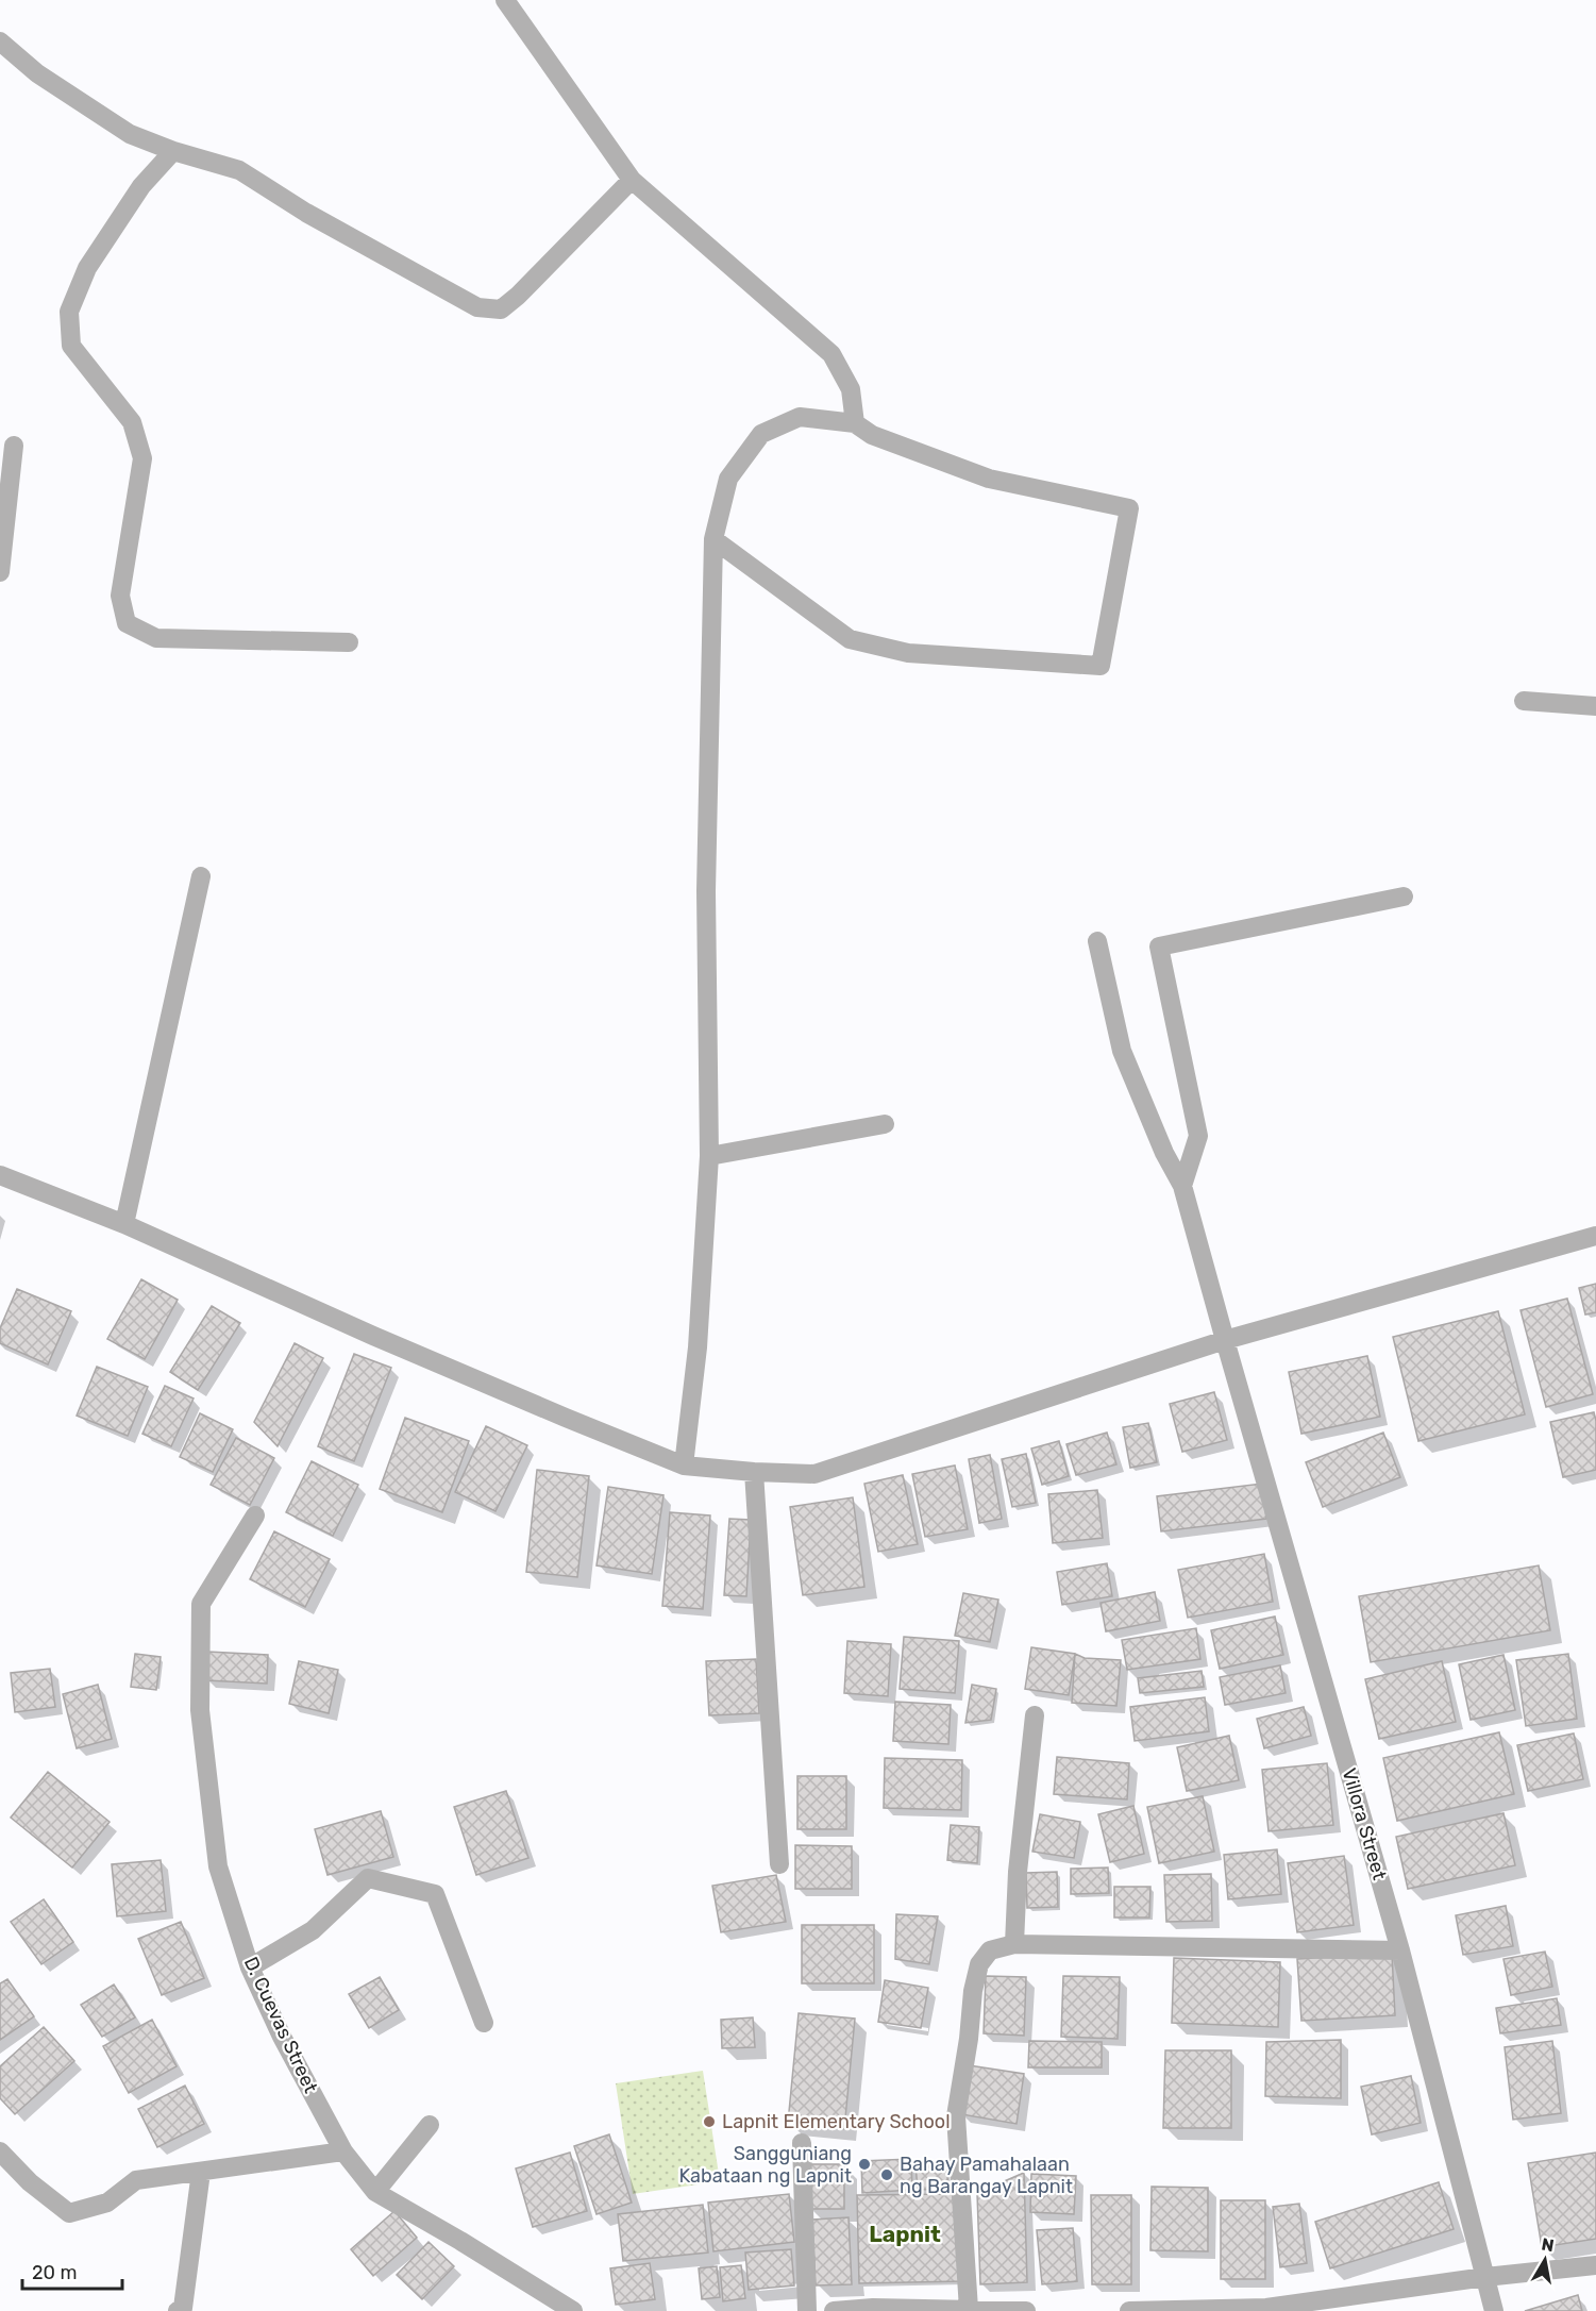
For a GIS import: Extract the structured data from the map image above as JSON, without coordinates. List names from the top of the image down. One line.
{"streets":{"street":["Villora Street","D. Cuevas Street"]},"districts":["Lapnit"],"places":["Lapnit Elementary School","Sangguniang Kabataan ng Lapnit","Bahay Pamahalaan ng Barangay Lapnit"],"scale_bar":"20 m","north":"top"}
